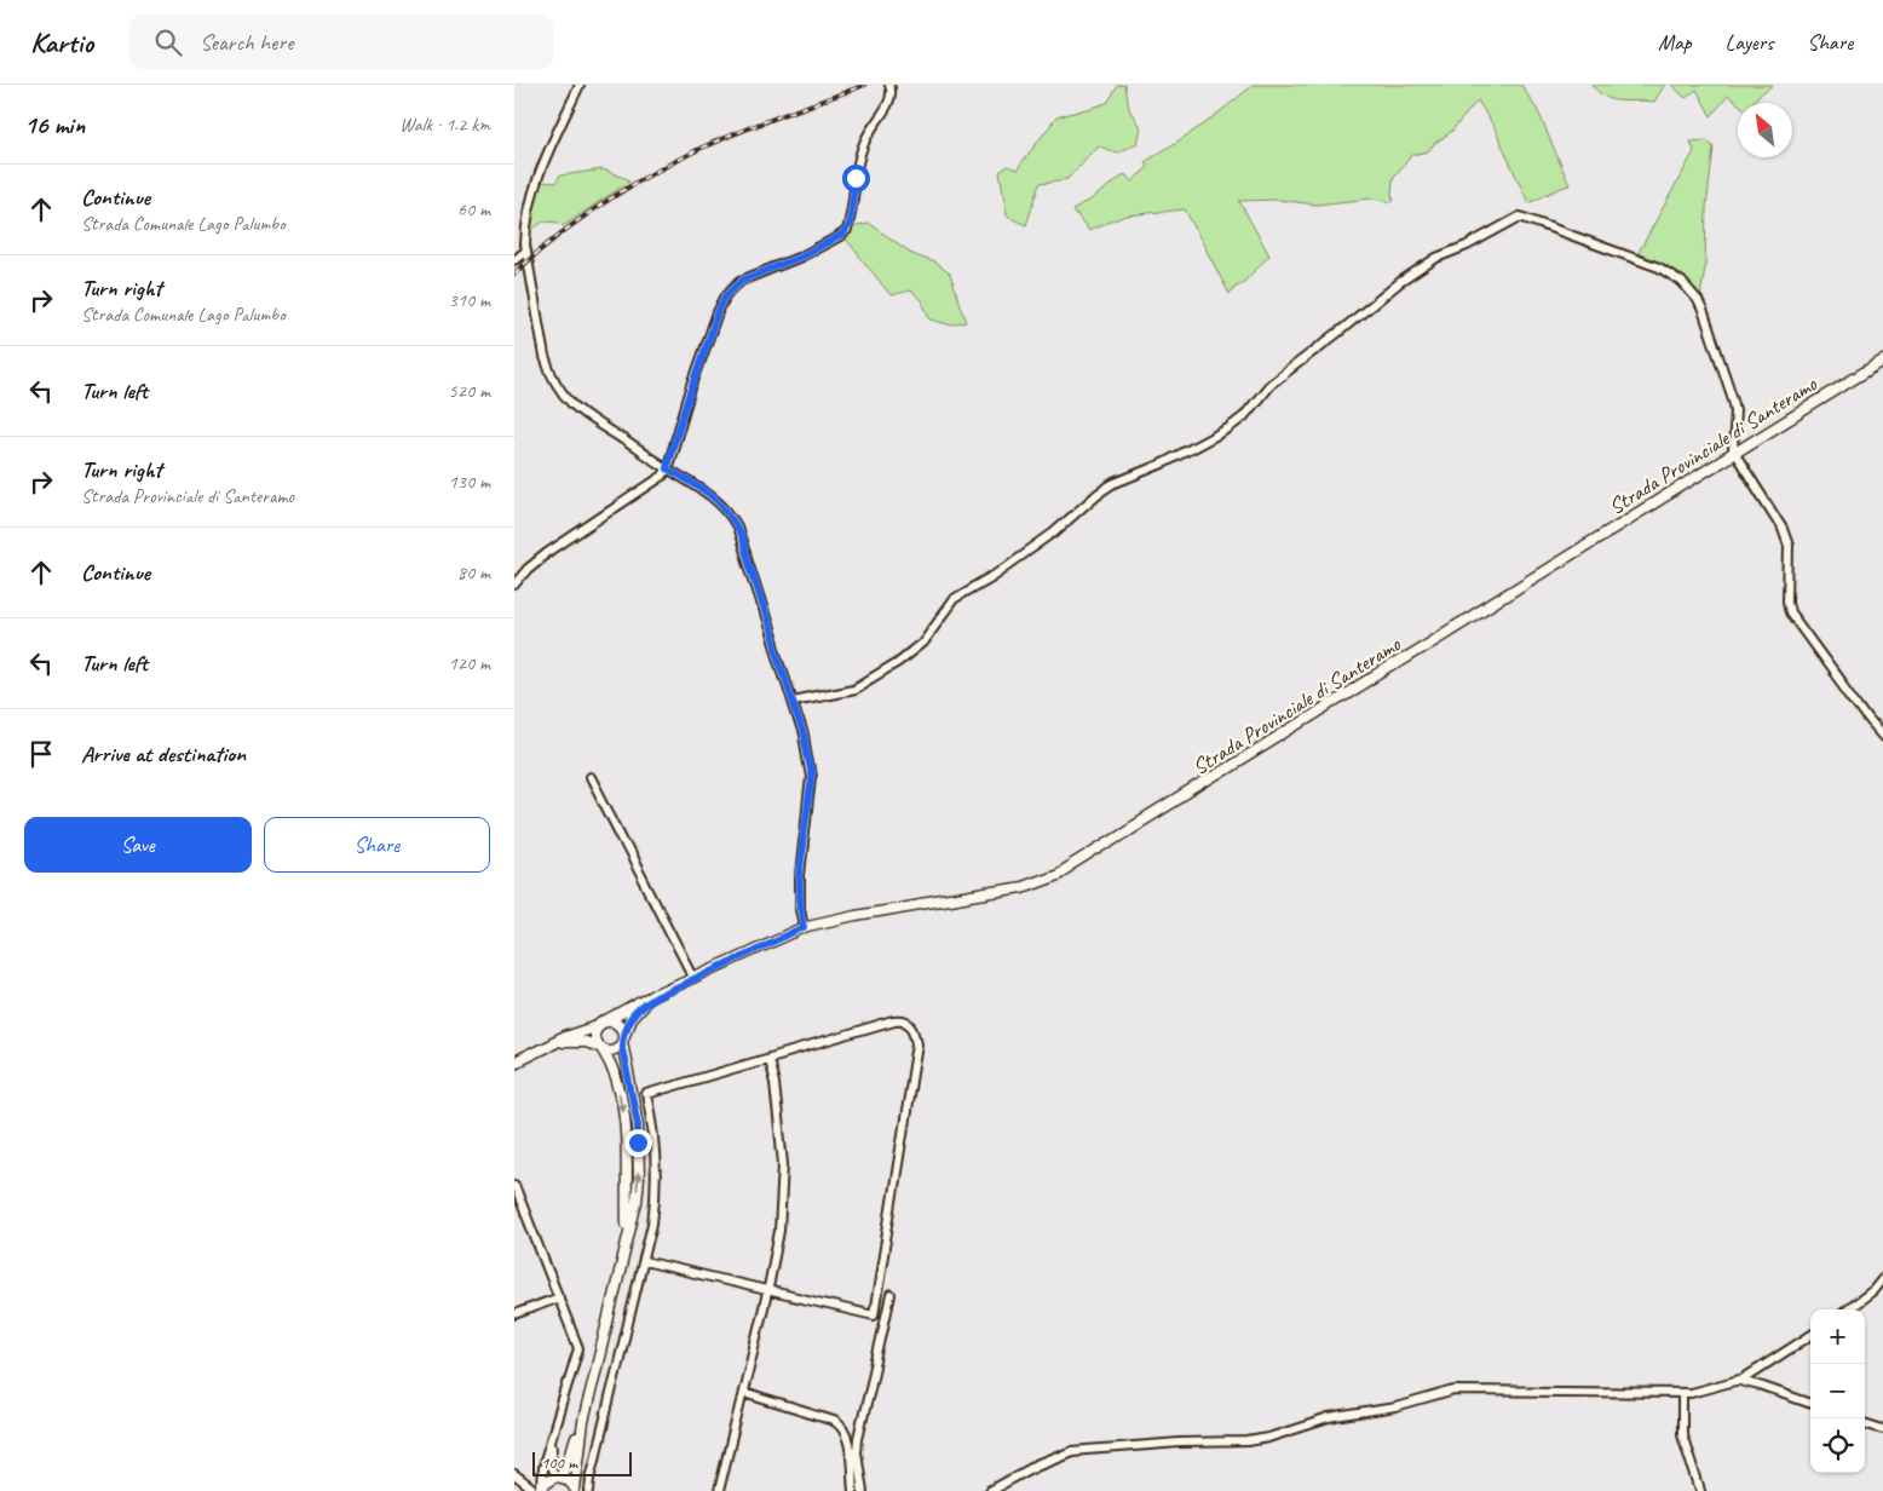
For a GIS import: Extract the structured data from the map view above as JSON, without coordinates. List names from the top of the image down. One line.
{"streets":{"main road":["Strada Provinciale di Santeramo"]},"scale_bar":"100 m","north":"top left","page":{"header":"Kartio","search":"Search here","nav":["Map","Layers","Share"],"heading":["16 min","Walk · 1.2 km"],"list":[["Continue","Strada Comunale Lago Palumbo","60 m"],["Turn right","Strada Comunale Lago Palumbo","310 m"],["Turn left","520 m"],["Turn right","Strada Provinciale di Santeramo","130 m"],["Continue","80 m"],["Turn left","120 m"],"Arrive at destination"],"buttons":["Save","Share"],"map_buttons":["+","−"],"scale":"100 m"}}
